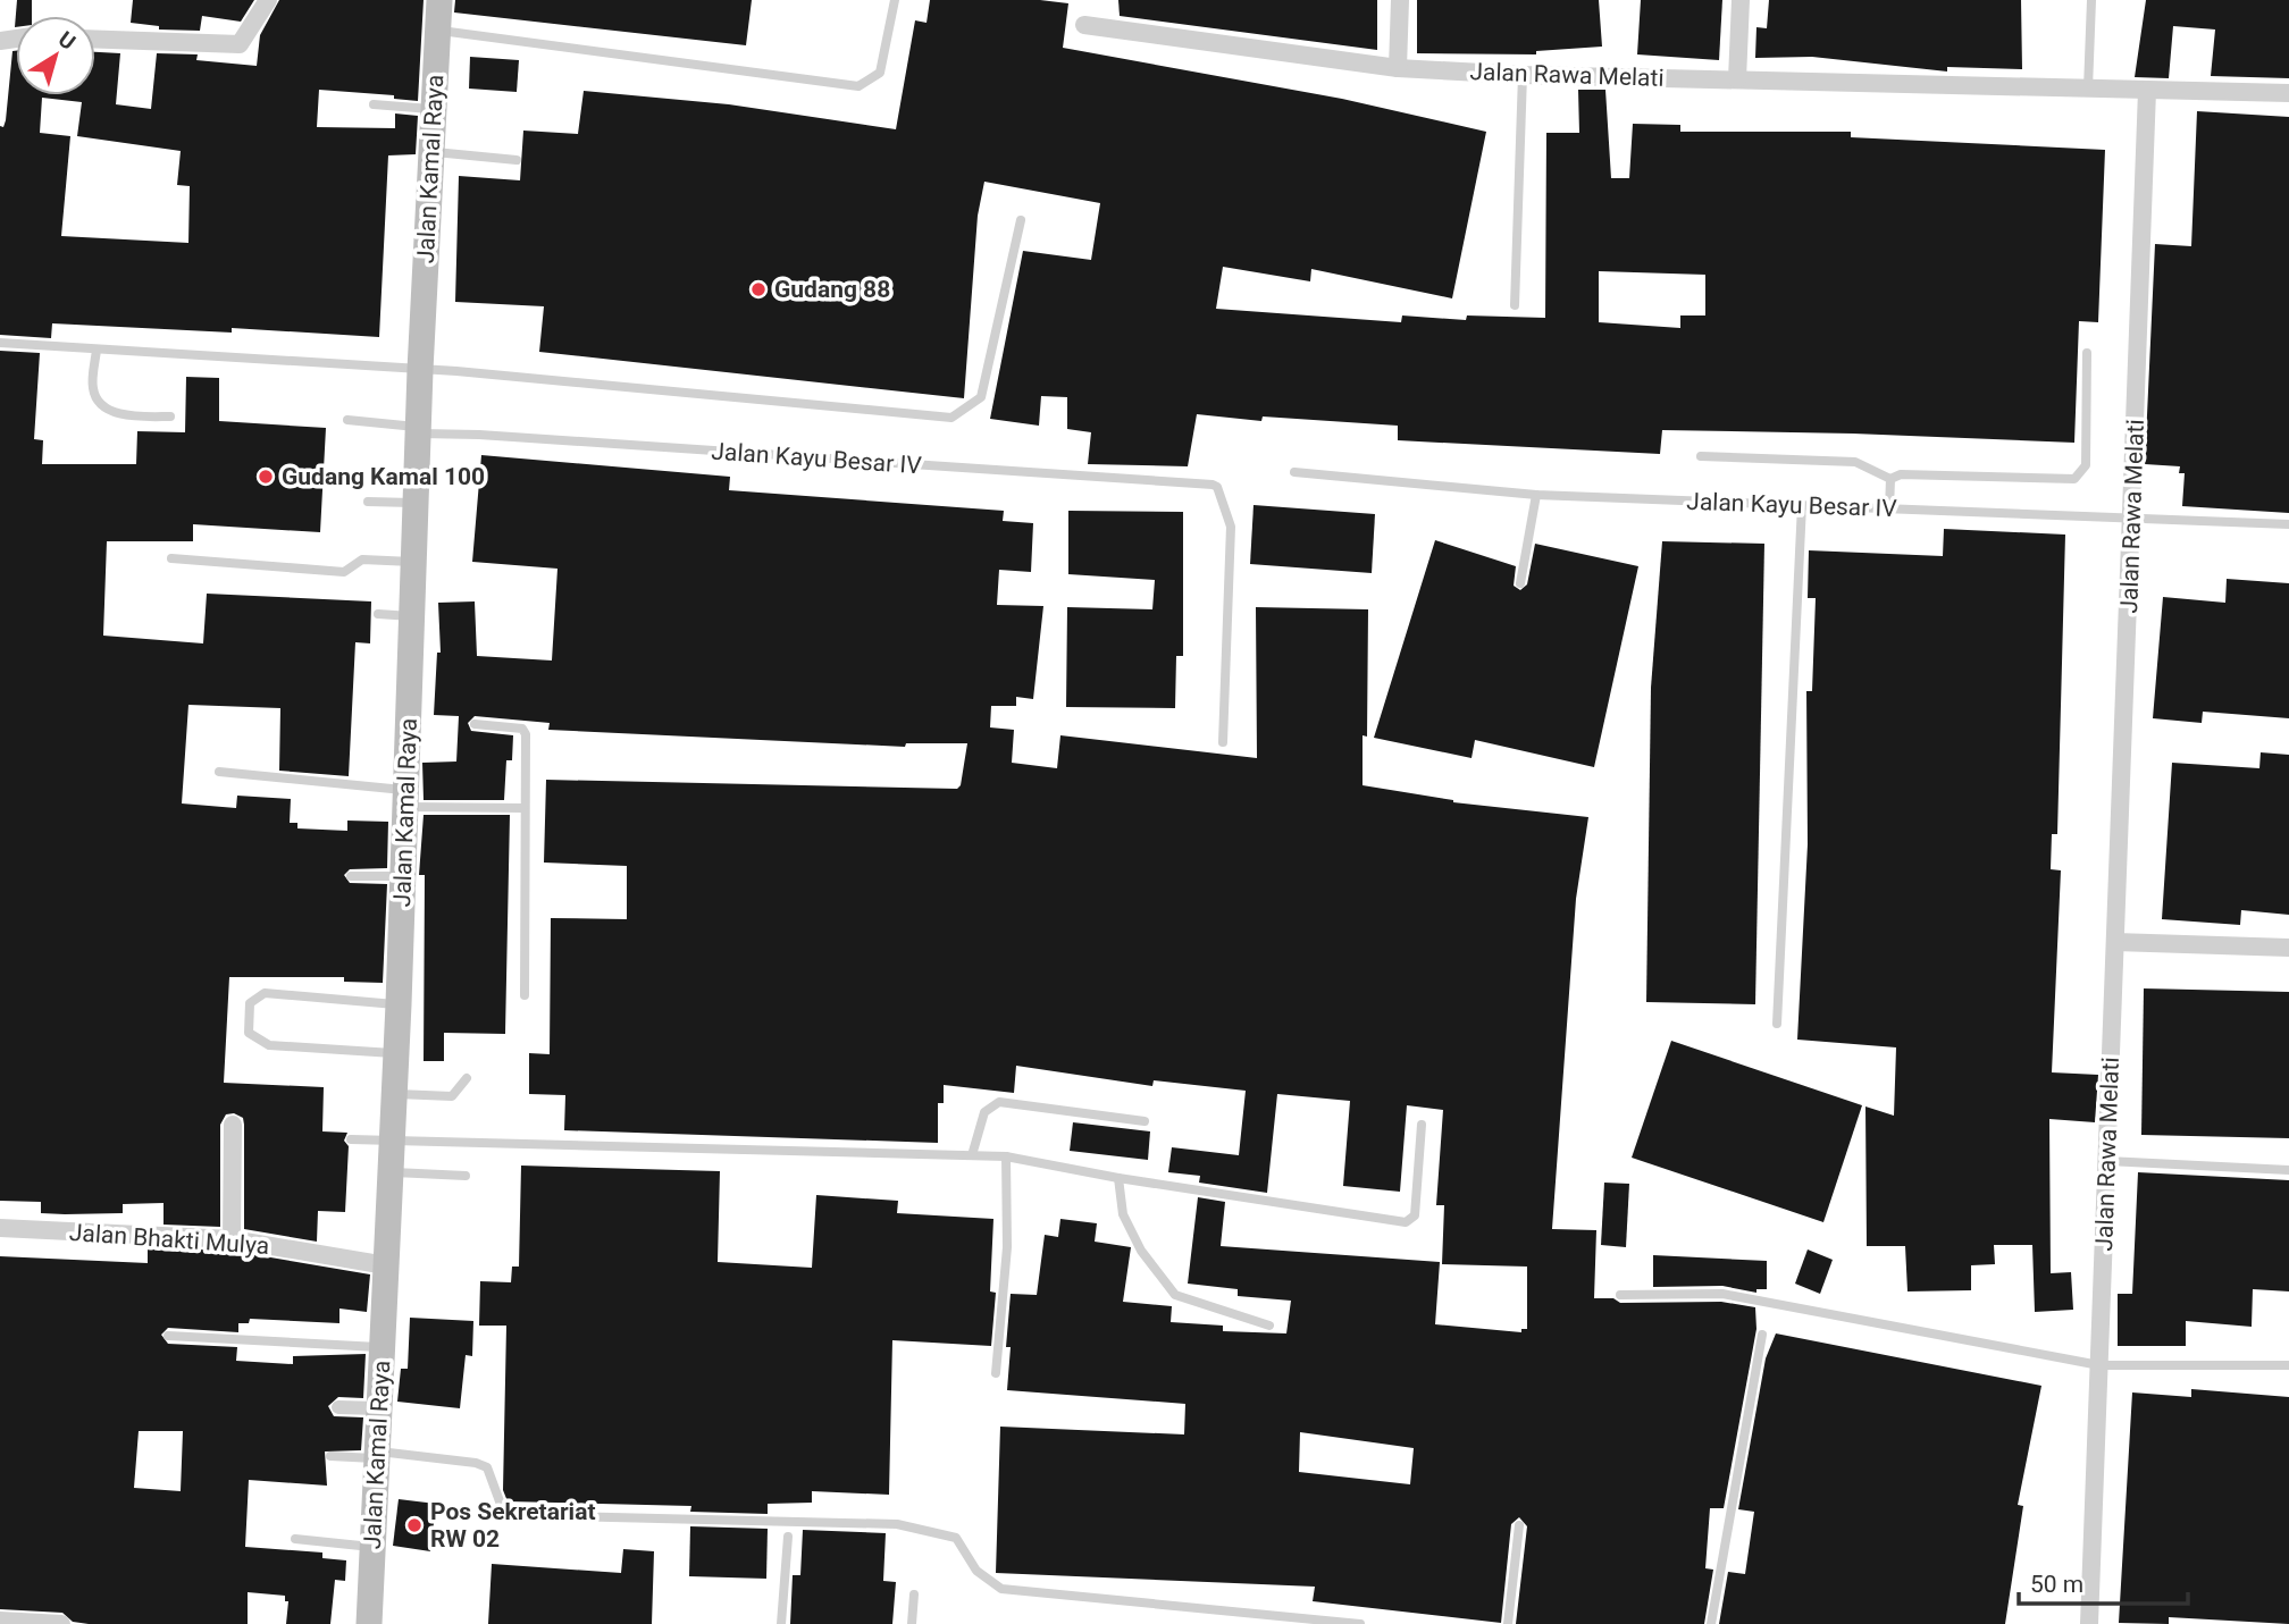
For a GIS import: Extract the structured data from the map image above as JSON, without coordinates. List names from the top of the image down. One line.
{"streets":{"main road":["Jalan Kamal Raya"],"street":["Jalan Rawa Melati","Jalan Bhakti Mulya"],"lane":["Jalan Kayu Besar IV"]},"crossings":[["Jalan Rawa Melati","Jalan Kayu Besar IV"],["Jalan Kamal Raya","Jalan Kayu Besar IV"],["Jalan Kamal Raya","Jalan Bhakti Mulya"]],"places":["Gudang 88","Gudang Kamal 100","Pos Sekretariat RW 02"],"scale_bar":"50 m","north":"top right"}
